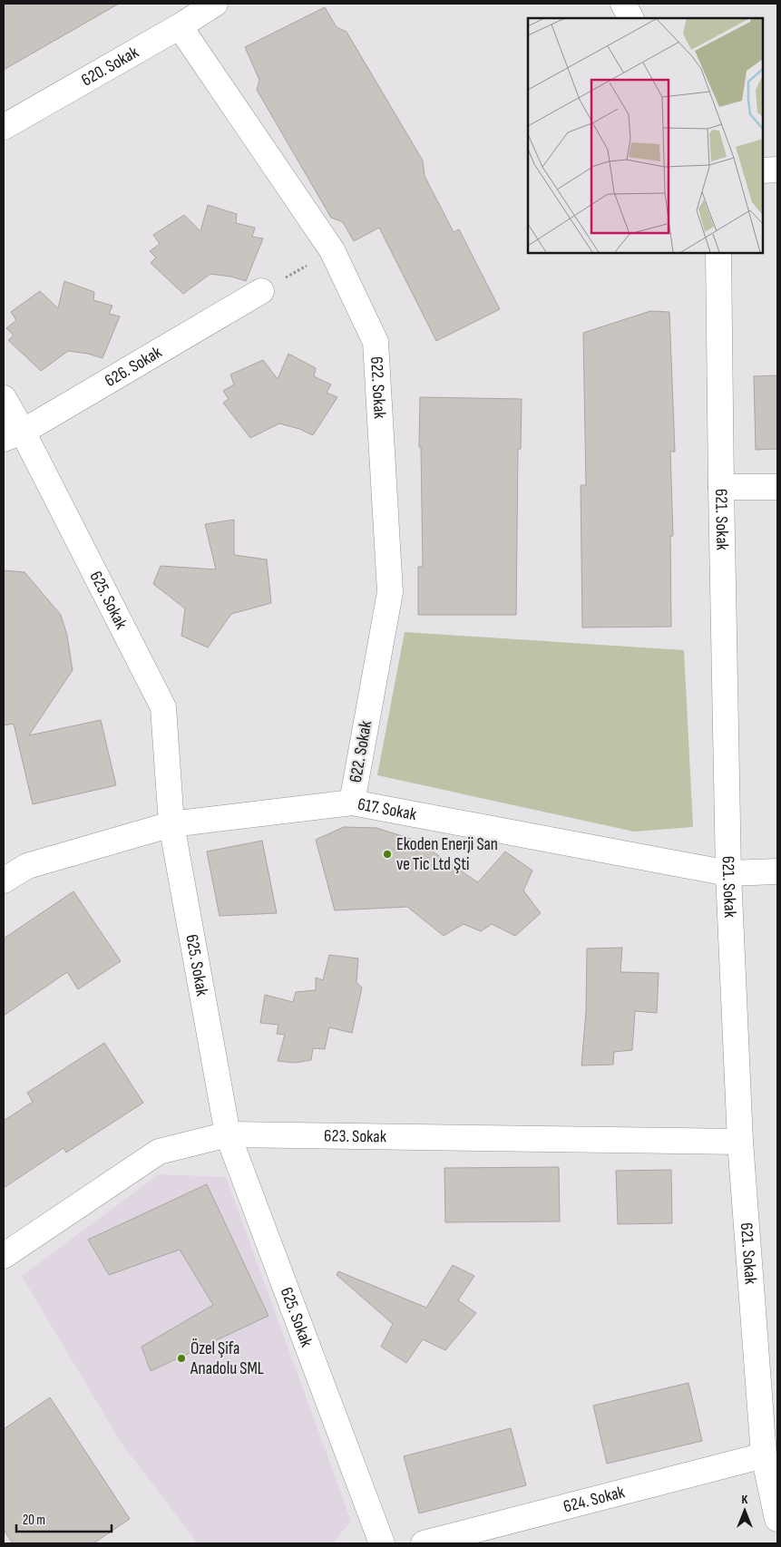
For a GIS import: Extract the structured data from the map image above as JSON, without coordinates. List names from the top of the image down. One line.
{"streets":{"street":["620. Sokak","626. Sokak","622. Sokak","621. Sokak","625. Sokak","617. Sokak","623. Sokak","624. Sokak"]},"crossings":[["620. Sokak","622. Sokak"],["626. Sokak","625. Sokak"],["622. Sokak","617. Sokak"],["621. Sokak","617. Sokak"],["621. Sokak","623. Sokak"],["621. Sokak","624. Sokak"],["625. Sokak","617. Sokak"],["625. Sokak","623. Sokak"]],"places":["Ekoden Enerji San ve Tic Ltd Şti","Özel Şifa Anadolu SML"],"scale_bar":"20 m","north":"top"}
